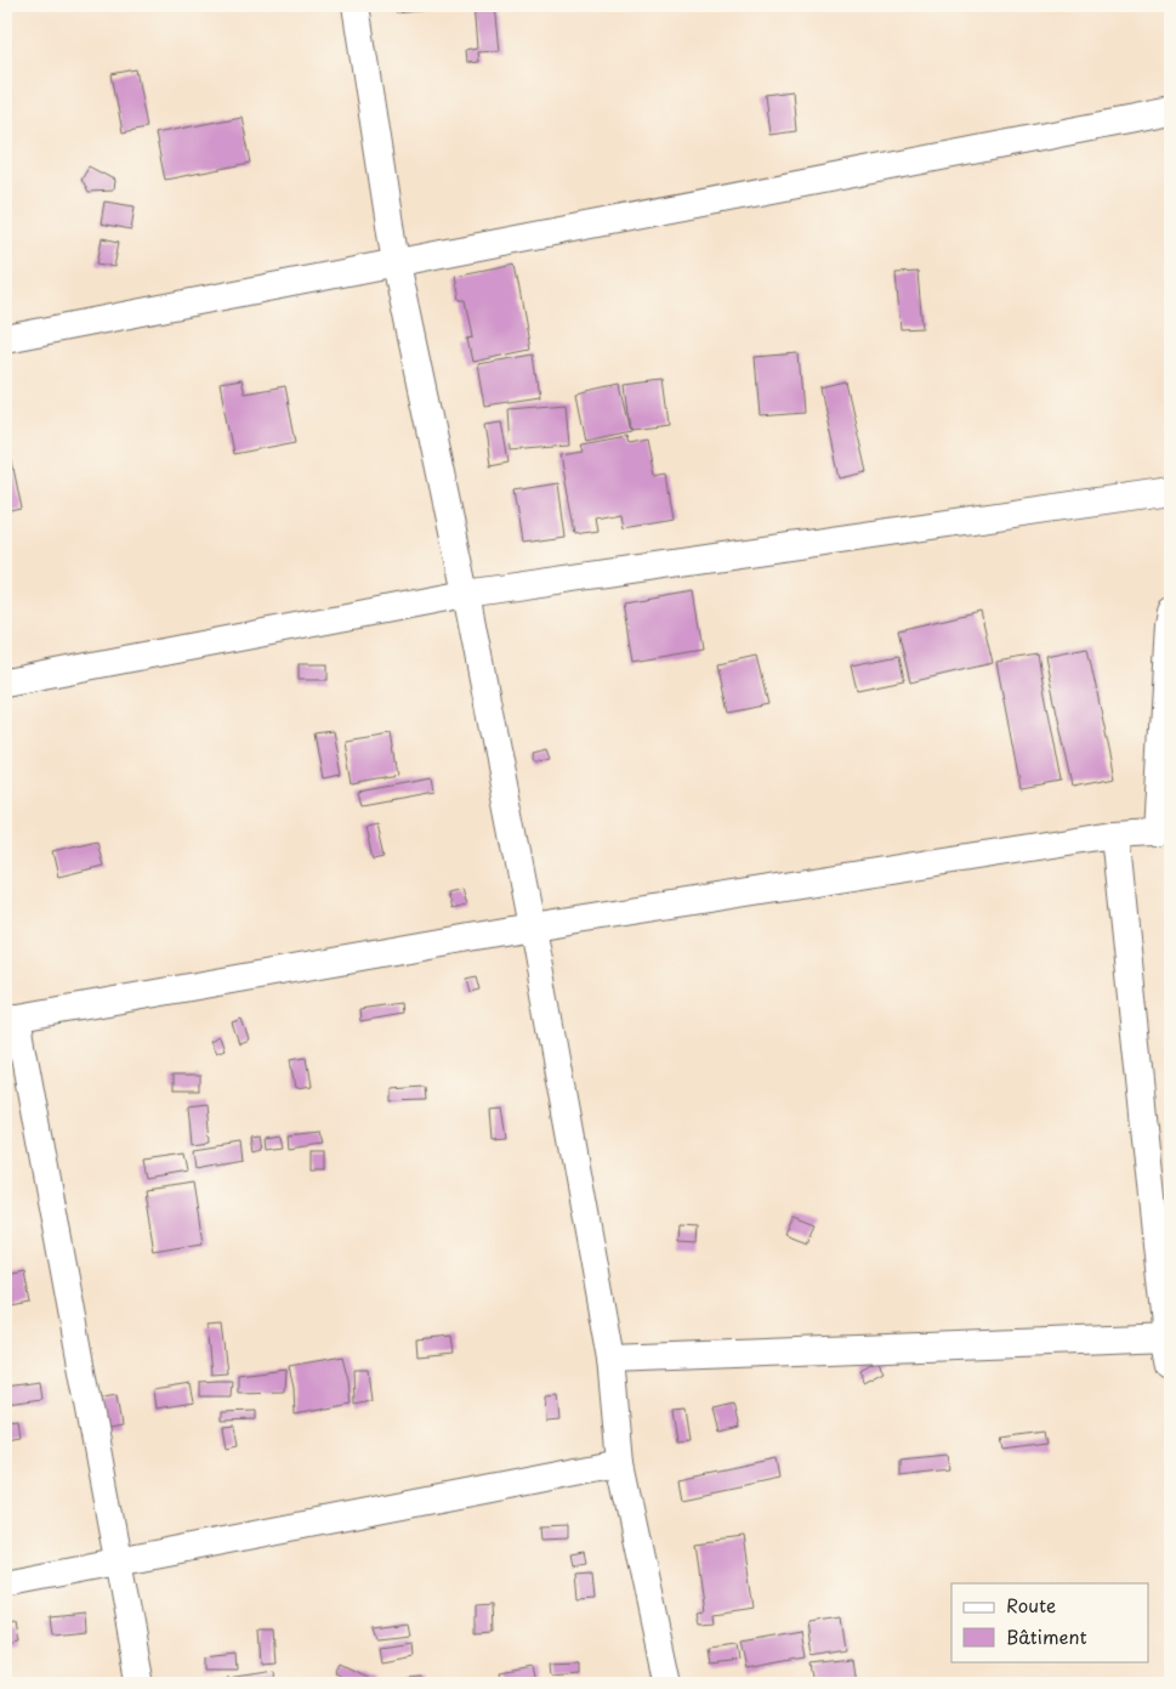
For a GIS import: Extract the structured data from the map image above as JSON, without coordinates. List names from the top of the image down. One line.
{"legend":["Route","Bâtiment"]}
